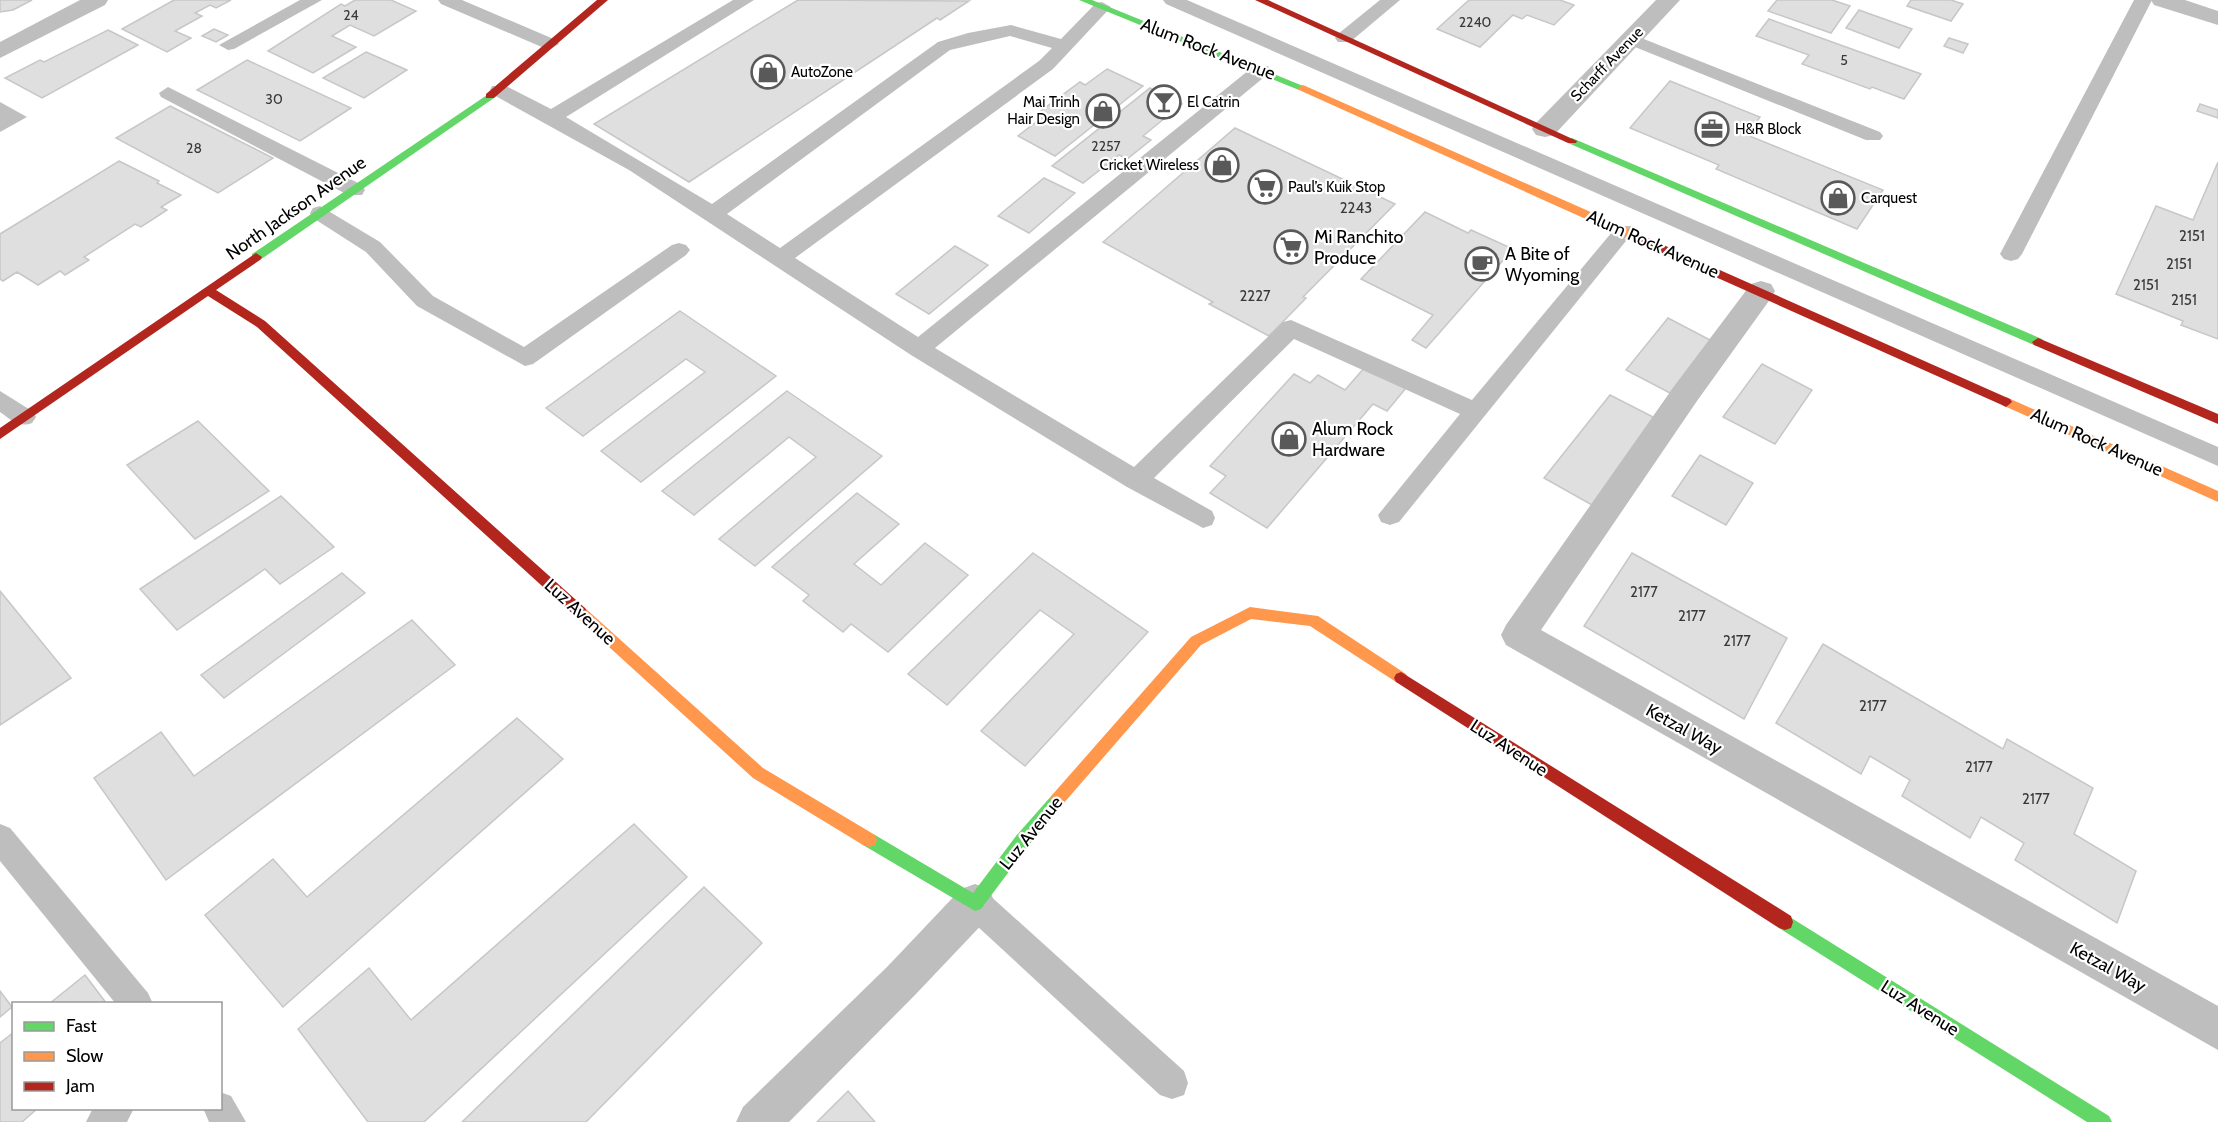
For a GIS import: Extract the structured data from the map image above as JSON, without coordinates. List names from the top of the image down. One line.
{"streets":{"main road":["Alum Rock Avenue","North Jackson Avenue","Luz Avenue"],"street":["Scharff Avenue","Ketzal Way"]},"crossings":[["Alum Rock Avenue","Ketzal Way"],["North Jackson Avenue","Luz Avenue"]],"places":{"shop":["AutoZone","Mai Trinh Hair Design","Cricket Wireless","Carquest","Alum Rock Hardware"],"bar":["El Catrin"],"office":["H&R Block"],"supermarket":["Paul’s Kuik Stop","Mi Ranchito Produce"],"cafe":["A Bite of Wyoming"]},"house_numbers":["24","2240","5","30","2257","28","2243","2151","2151","2151","2227","2151","2177","2177","2177","2177","2177","2177"],"legend":["Fast","Slow","Jam"]}
